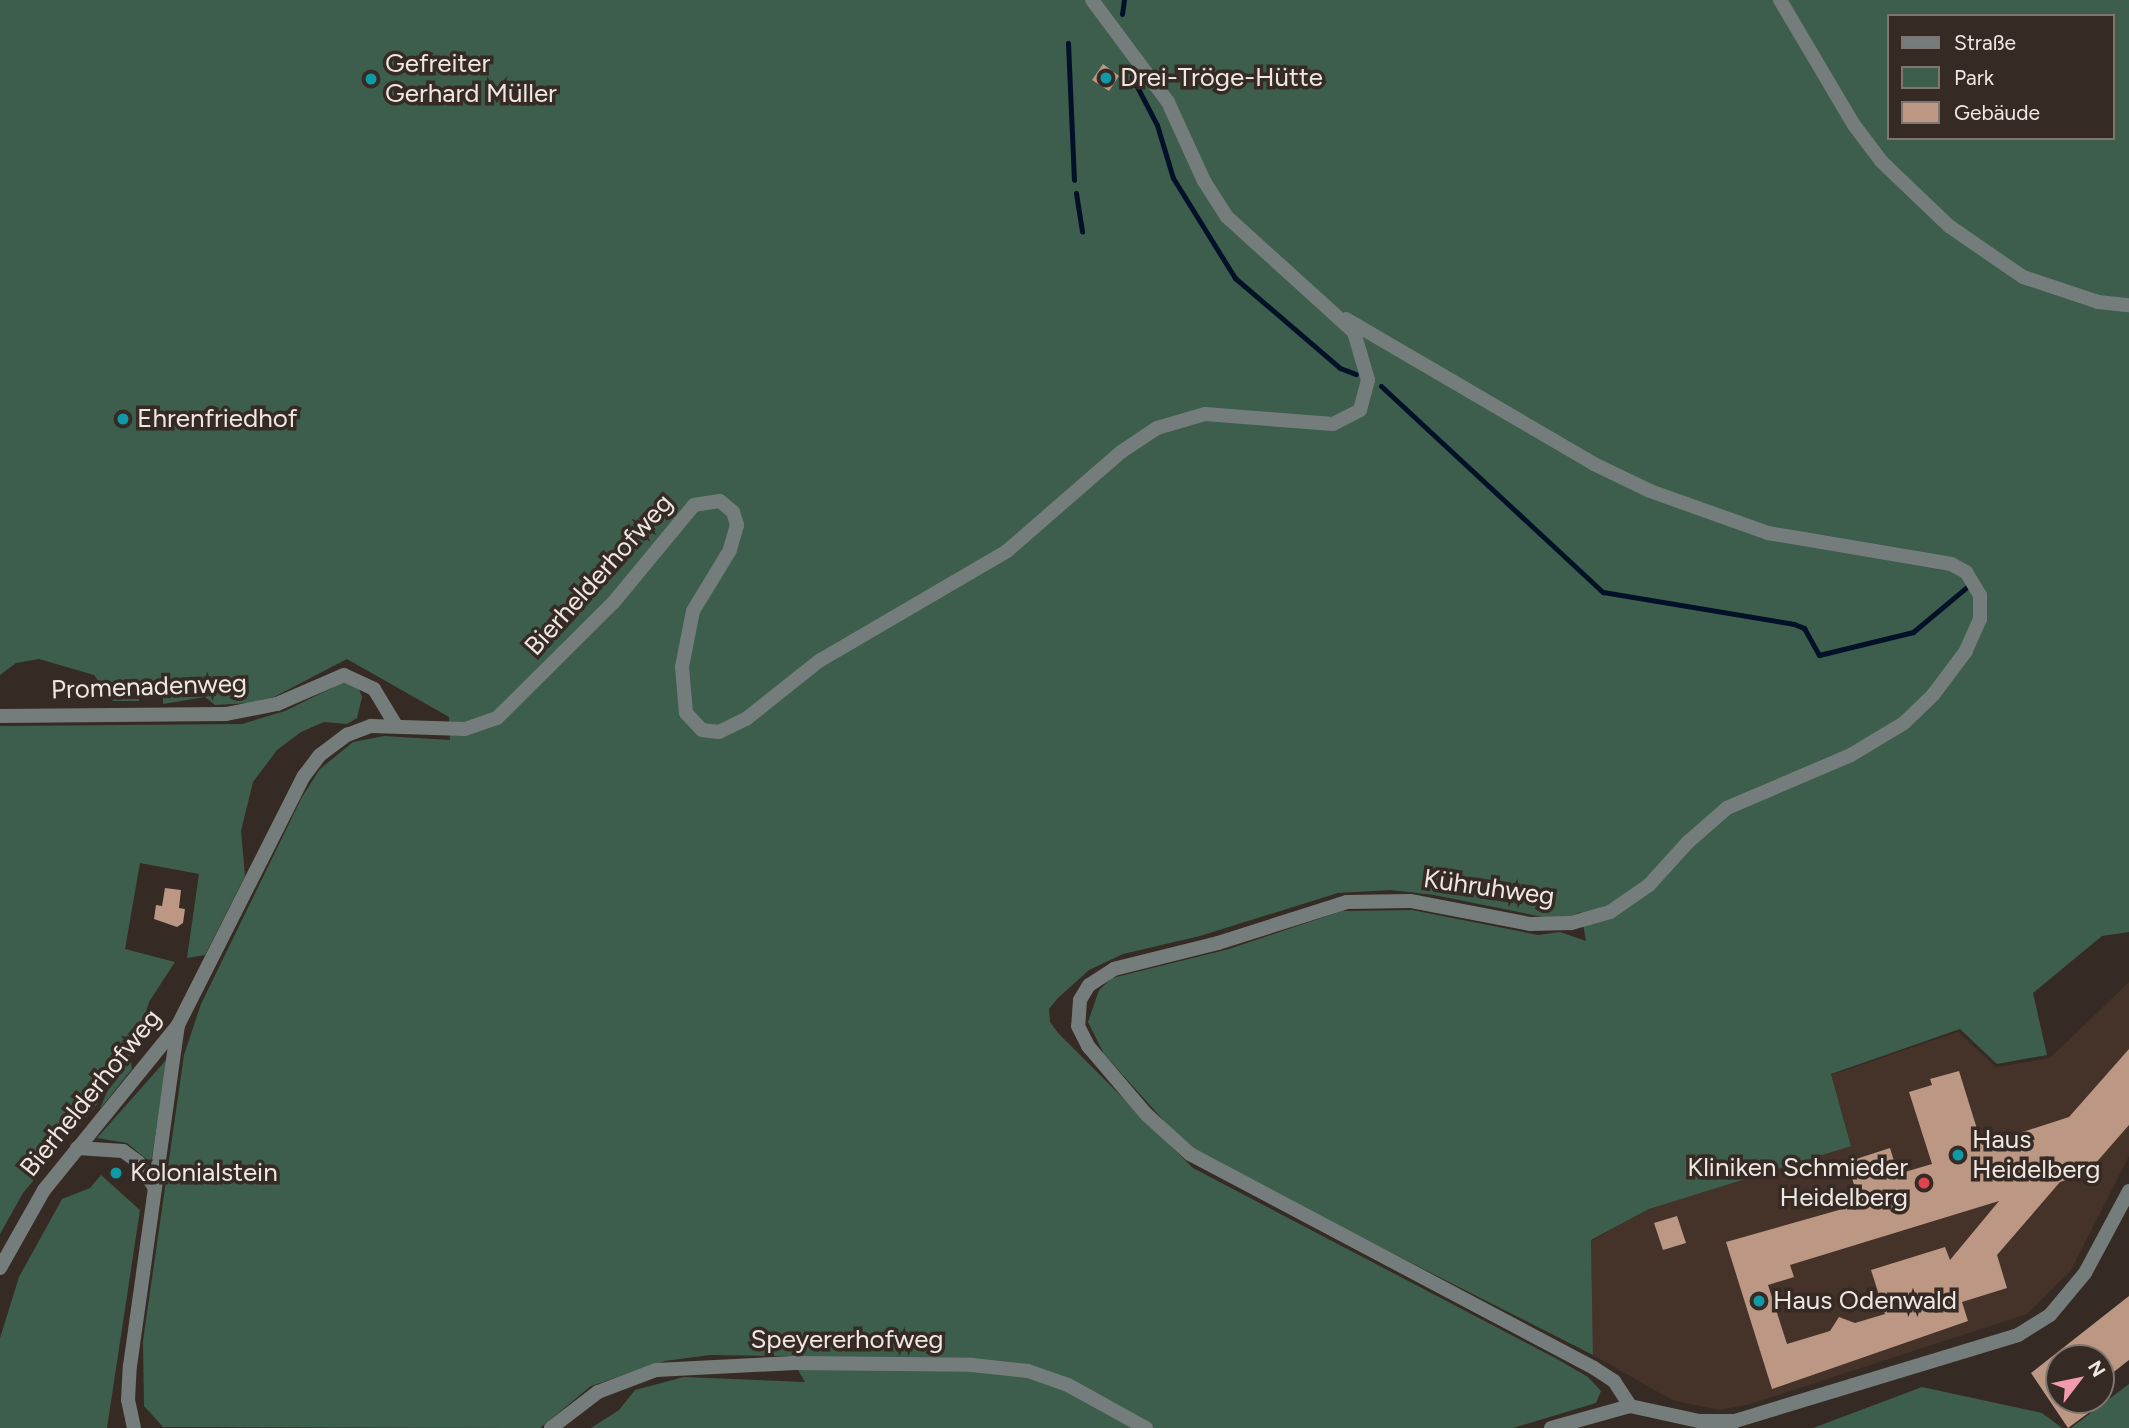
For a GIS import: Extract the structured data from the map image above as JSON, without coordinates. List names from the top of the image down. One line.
{"streets":{"street":["Bierhelderhofweg","Promenadenweg","Kühruhweg","Speyererhofweg"]},"crossings":[["Bierhelderhofweg","Promenadenweg"],["Bierhelderhofweg","Kühruhweg"]],"places":["Drei-Tröge-Hütte","Gefreiter Gerhard Müller","Ehrenfriedhof","Haus Heidelberg","Kolonialstein","Kliniken Schmieder Heidelberg","Haus Odenwald"],"legend":["Straße","Park","Gebäude"],"north":"top right"}
